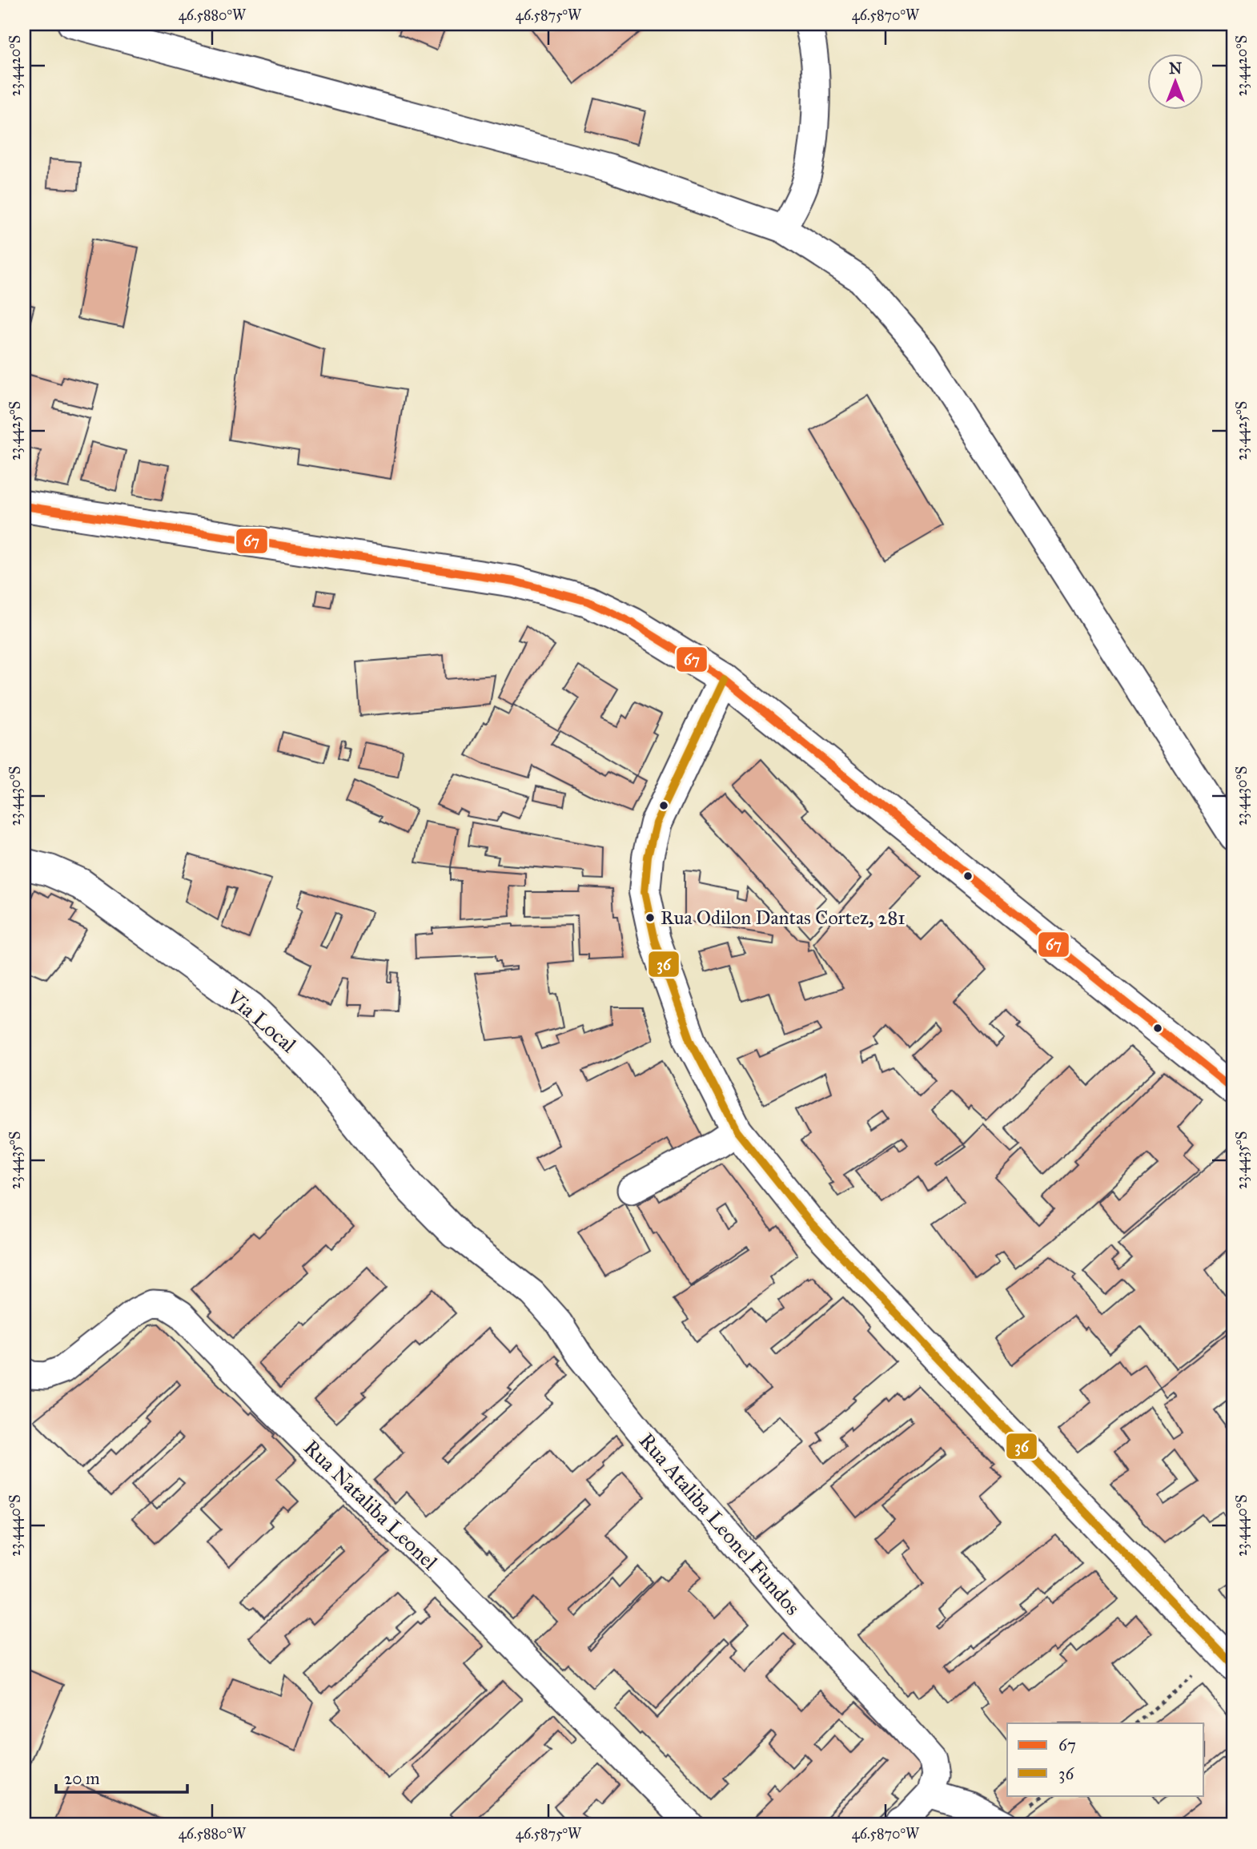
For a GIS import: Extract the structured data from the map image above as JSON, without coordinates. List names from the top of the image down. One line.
{"streets":{"street":["Via Local"],"lane":["Rua Nataliba Leonel","Rua Ataliba Leonel Fundos"]},"crossings":[["Via Local","Rua Ataliba Leonel Fundos"]],"places":["Rua Odilon Dantas Cortez, 281"],"lines":["transit line 67","transit line 36"],"legend":["67","36"],"scale_bar":"20 m","north":"top","coordinates":["46.5880°W","46.5875°W","46.5870°W","23.4420°S","23.4425°S","23.4430°S","23.4435°S","23.4440°S"]}
